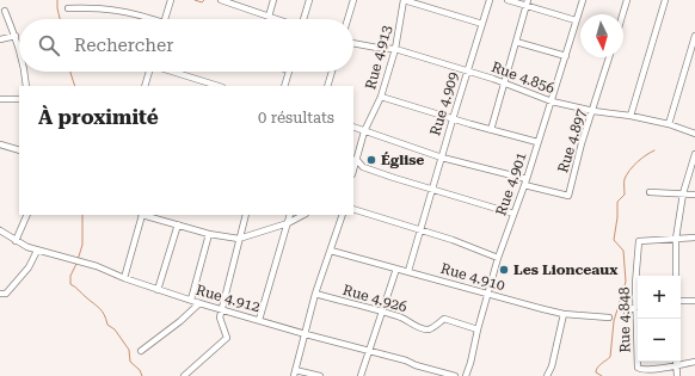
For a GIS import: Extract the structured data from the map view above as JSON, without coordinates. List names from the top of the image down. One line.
{"streets":{"street":["Rue 4.913","Rue 4.856","Rue 4.909","Rue 4.897","Rue 4.901","Rue 4.910","Rue 4.912","Rue 4.926","Rue 4.848"]},"crossings":[["Rue 4.913","Rue 4.856"],["Rue 4.856","Rue 4.909"],["Rue 4.856","Rue 4.897"],["Rue 4.856","Rue 4.901"],["Rue 4.909","Rue 4.910"],["Rue 4.897","Rue 4.901"],["Rue 4.901","Rue 4.910"],["Rue 4.901","Rue 4.926"]],"places":["Église","Les Lionceaux"],"north":"bottom","page":{"search":"Rechercher","heading":["À proximité","0 résultats"],"map_buttons":["+","−"]}}
